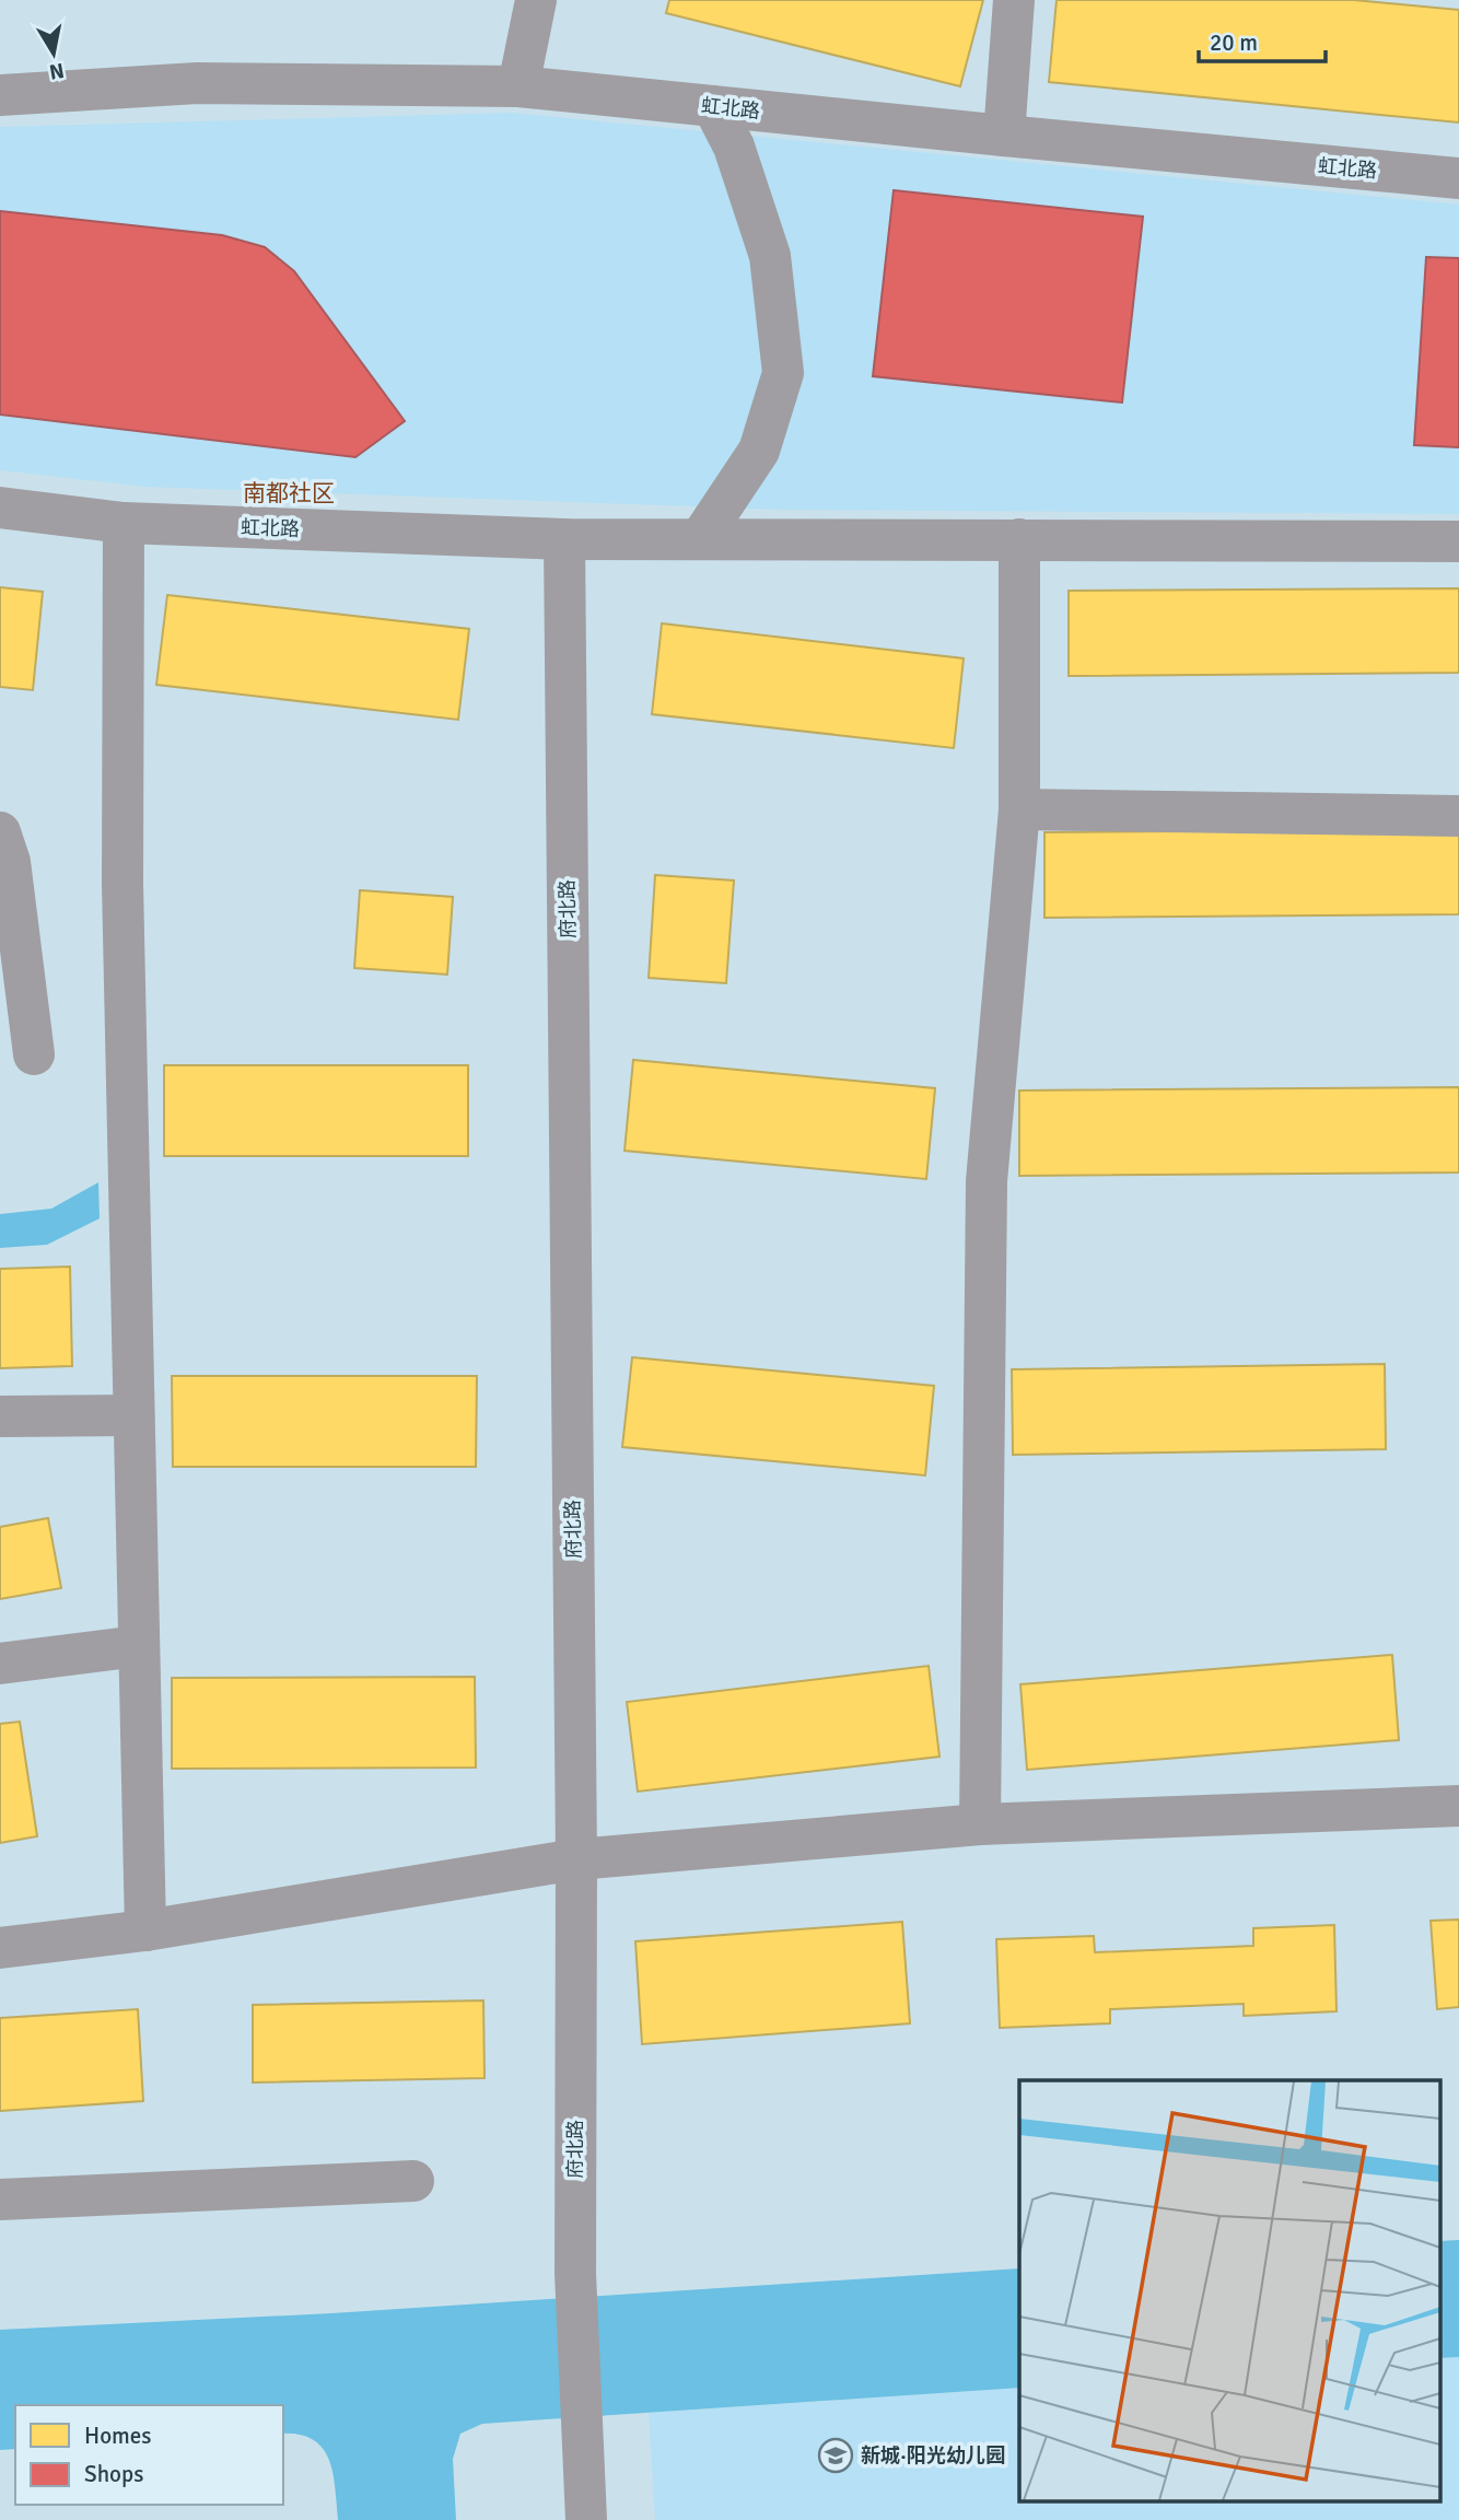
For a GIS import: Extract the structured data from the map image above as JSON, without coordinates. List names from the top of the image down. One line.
{"streets":{"street":["虹北路","府北路"]},"crossings":[["虹北路","府北路"]],"districts":["南都社区"],"places":{"school or university":["新城·阳光幼儿园"]},"legend":["Homes","Shops"],"scale_bar":"20 m","north":"bottom"}
